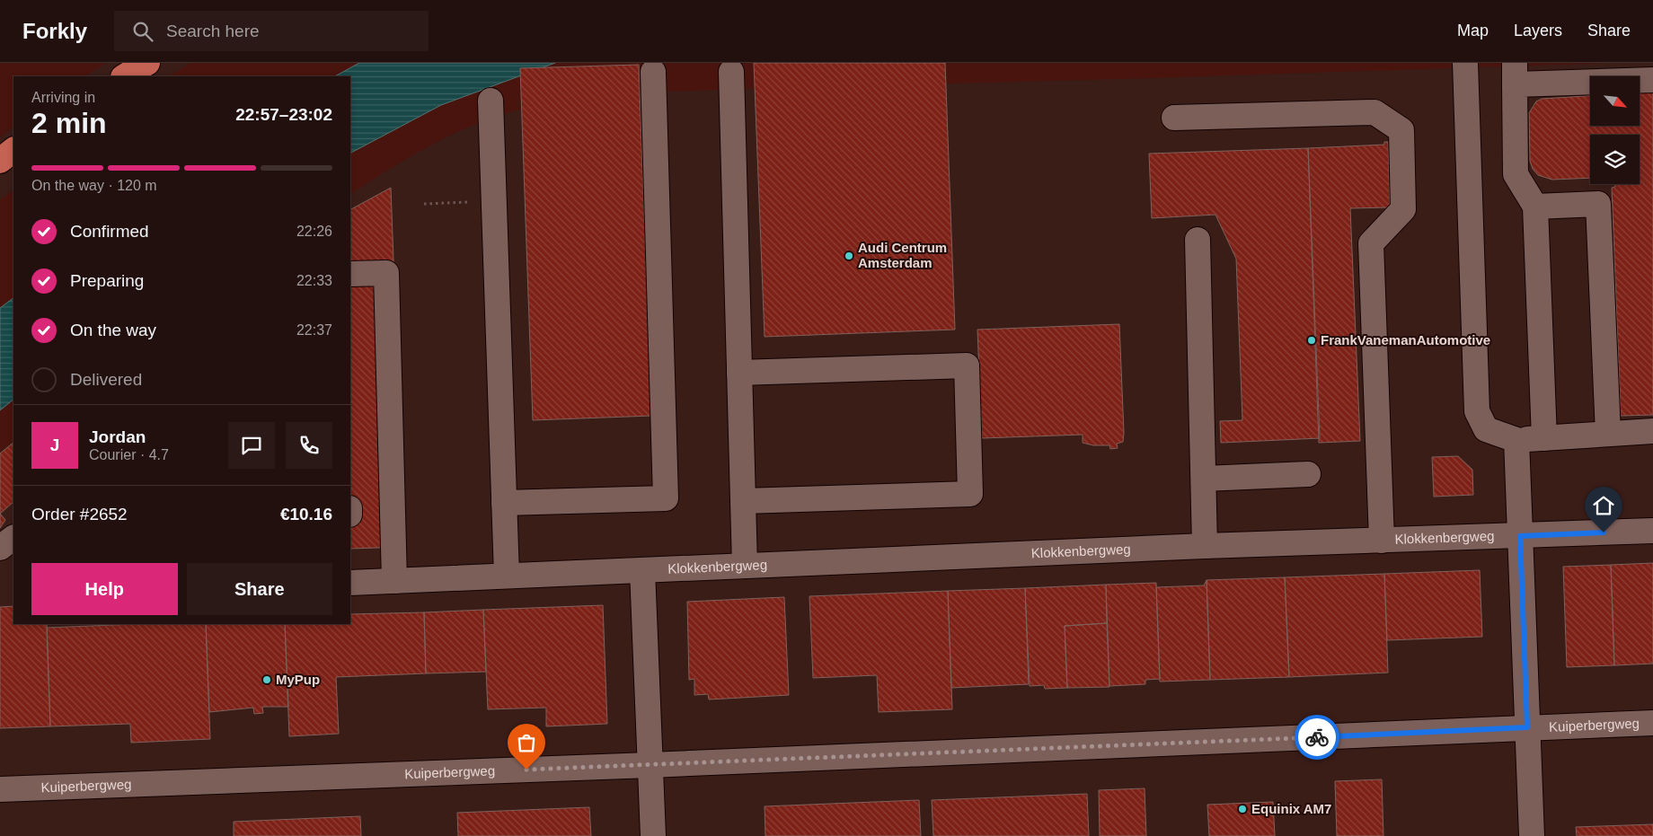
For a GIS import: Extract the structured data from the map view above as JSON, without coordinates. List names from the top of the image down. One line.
{"streets":{"street":["Klokkenbergweg","Kuiperbergweg"]},"places":["Audi Centrum Amsterdam","FrankVanemanAutomotive","MyPup","Equinix AM7"],"north":"bottom right","page":{"header":"Forkly","search":"Search here","nav":["Map","Layers","Share"],"heading":["2 min","Arriving in","22:57–23:02"],"panel":["Jordan","Courier · 4.7","Order #2652","€10.16"],"bar":"On the way · 120 m","list":[["Confirmed","22:26"],["Preparing","22:33"],["On the way","22:37"],"Delivered"],"round":"J","buttons":["Help","Share"]}}
